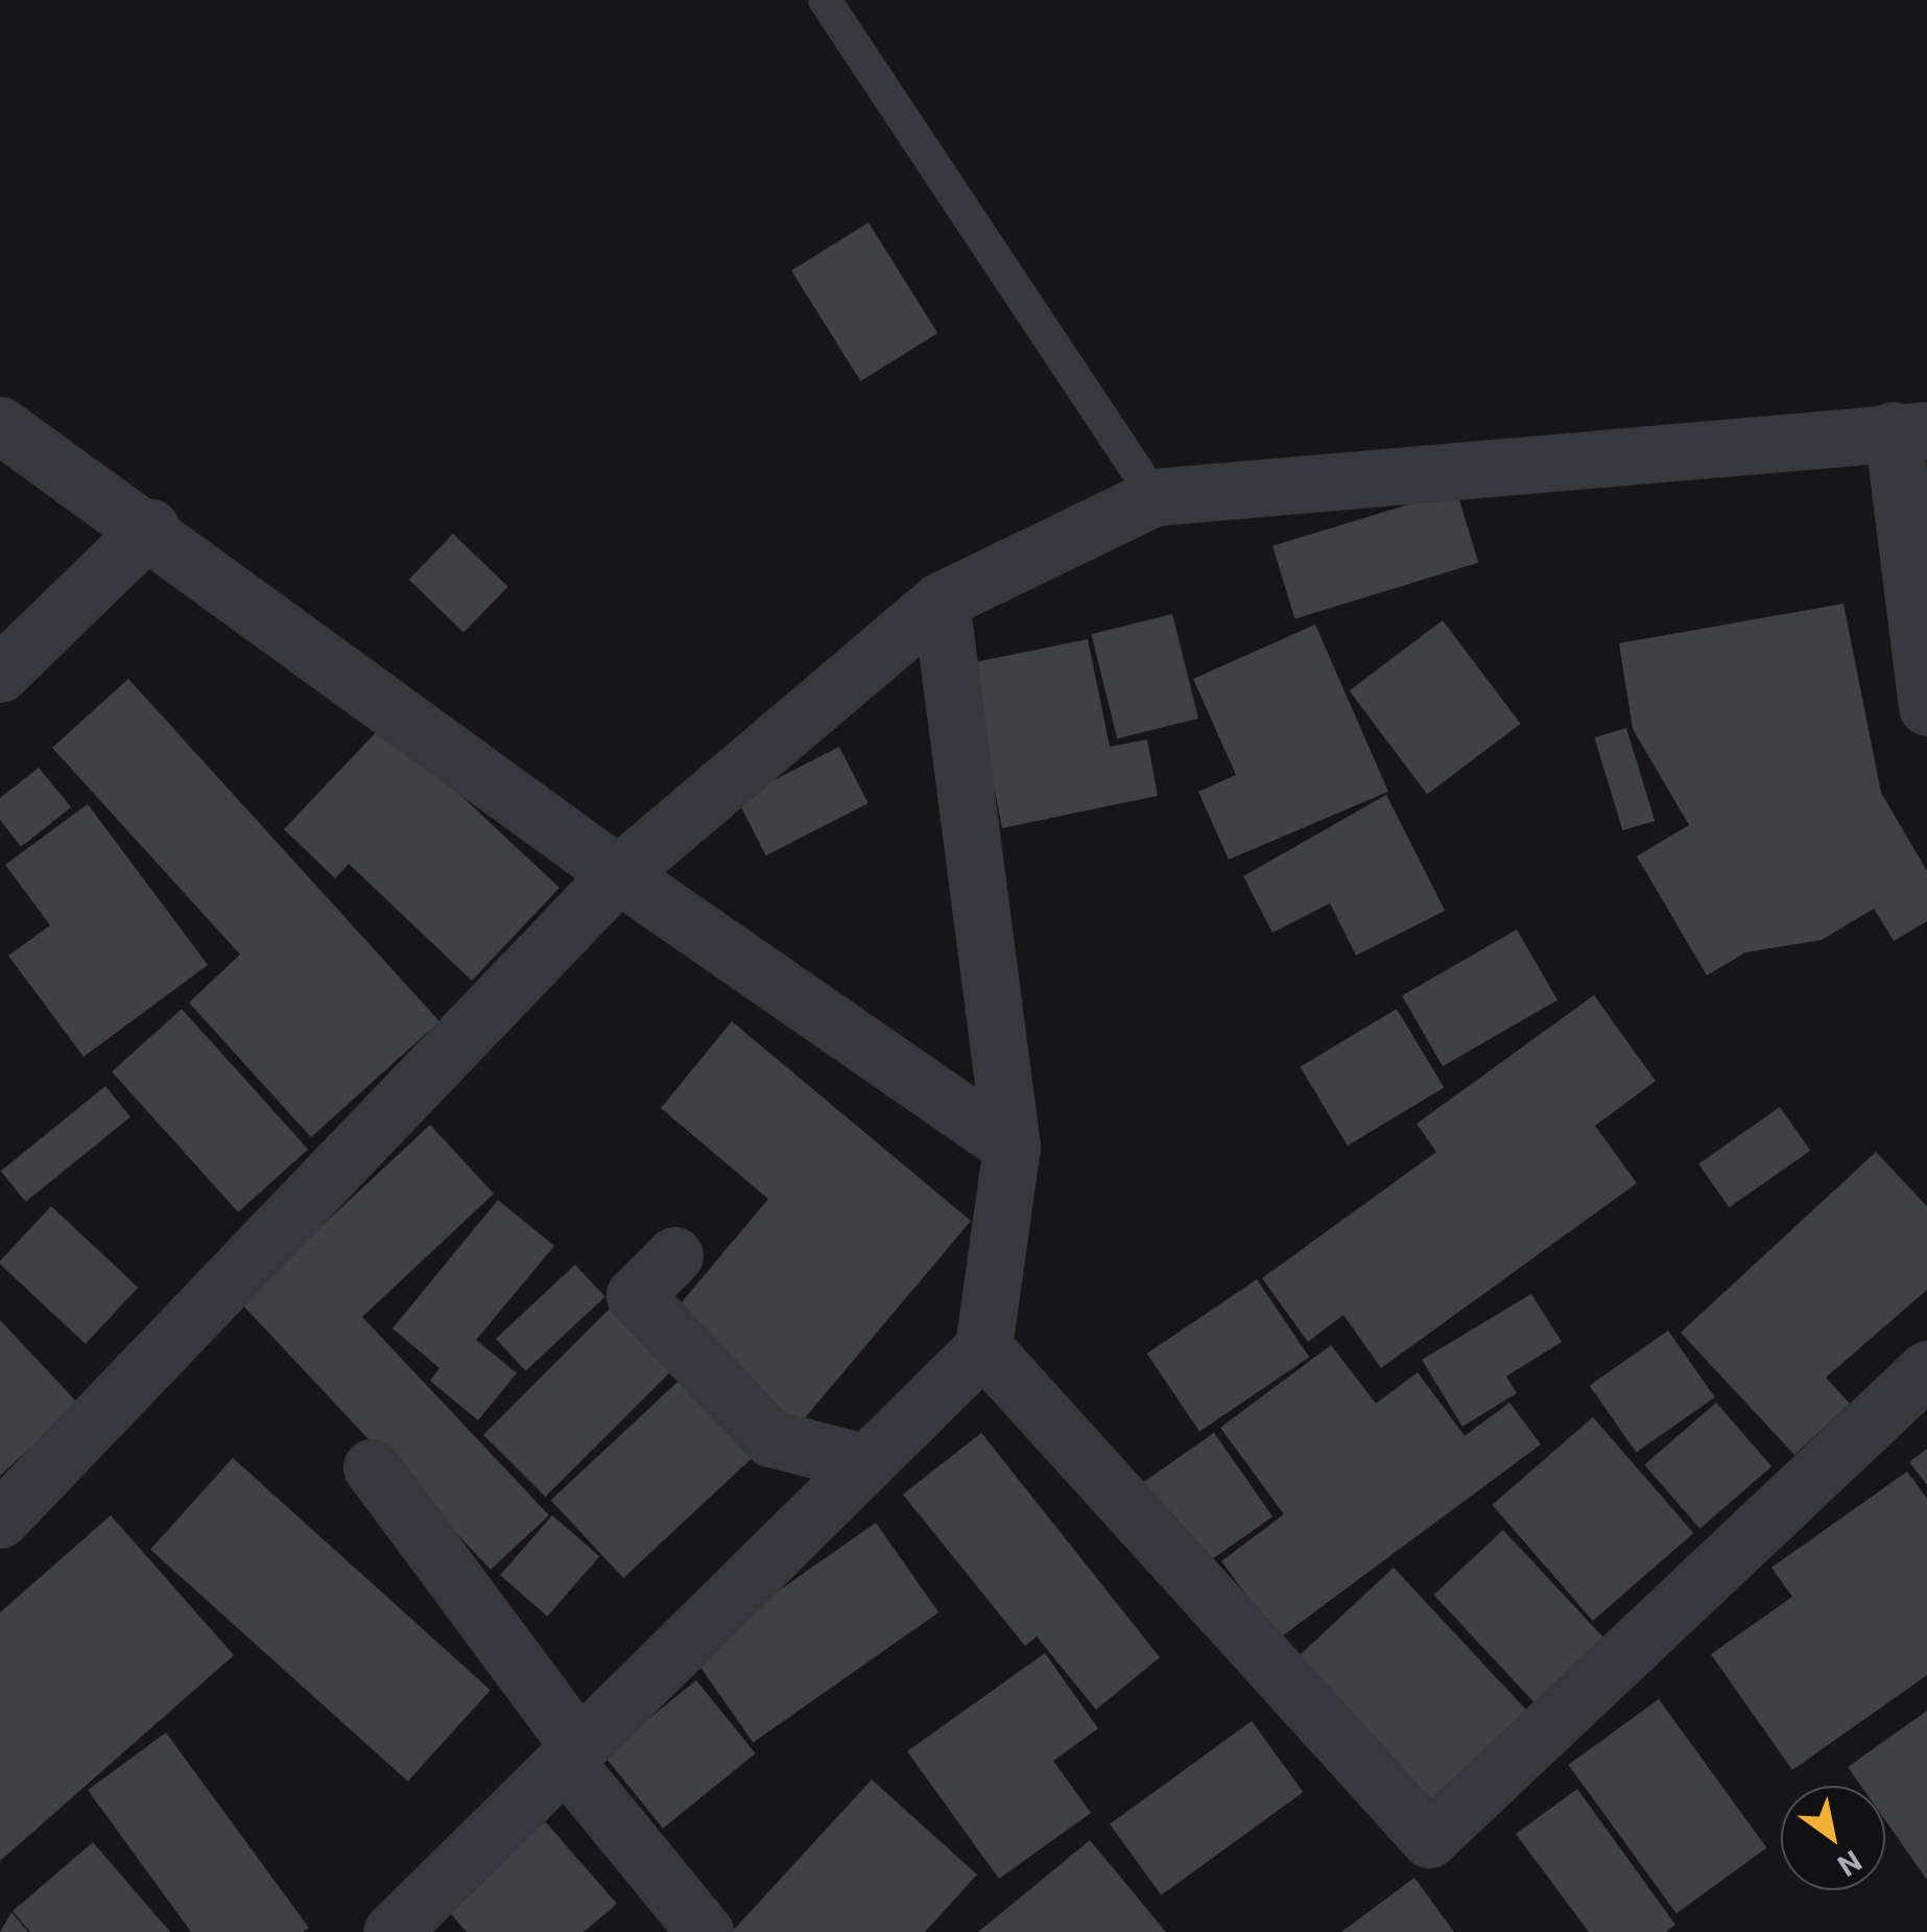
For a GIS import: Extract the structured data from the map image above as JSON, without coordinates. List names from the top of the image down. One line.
{"north":"bottom right"}
